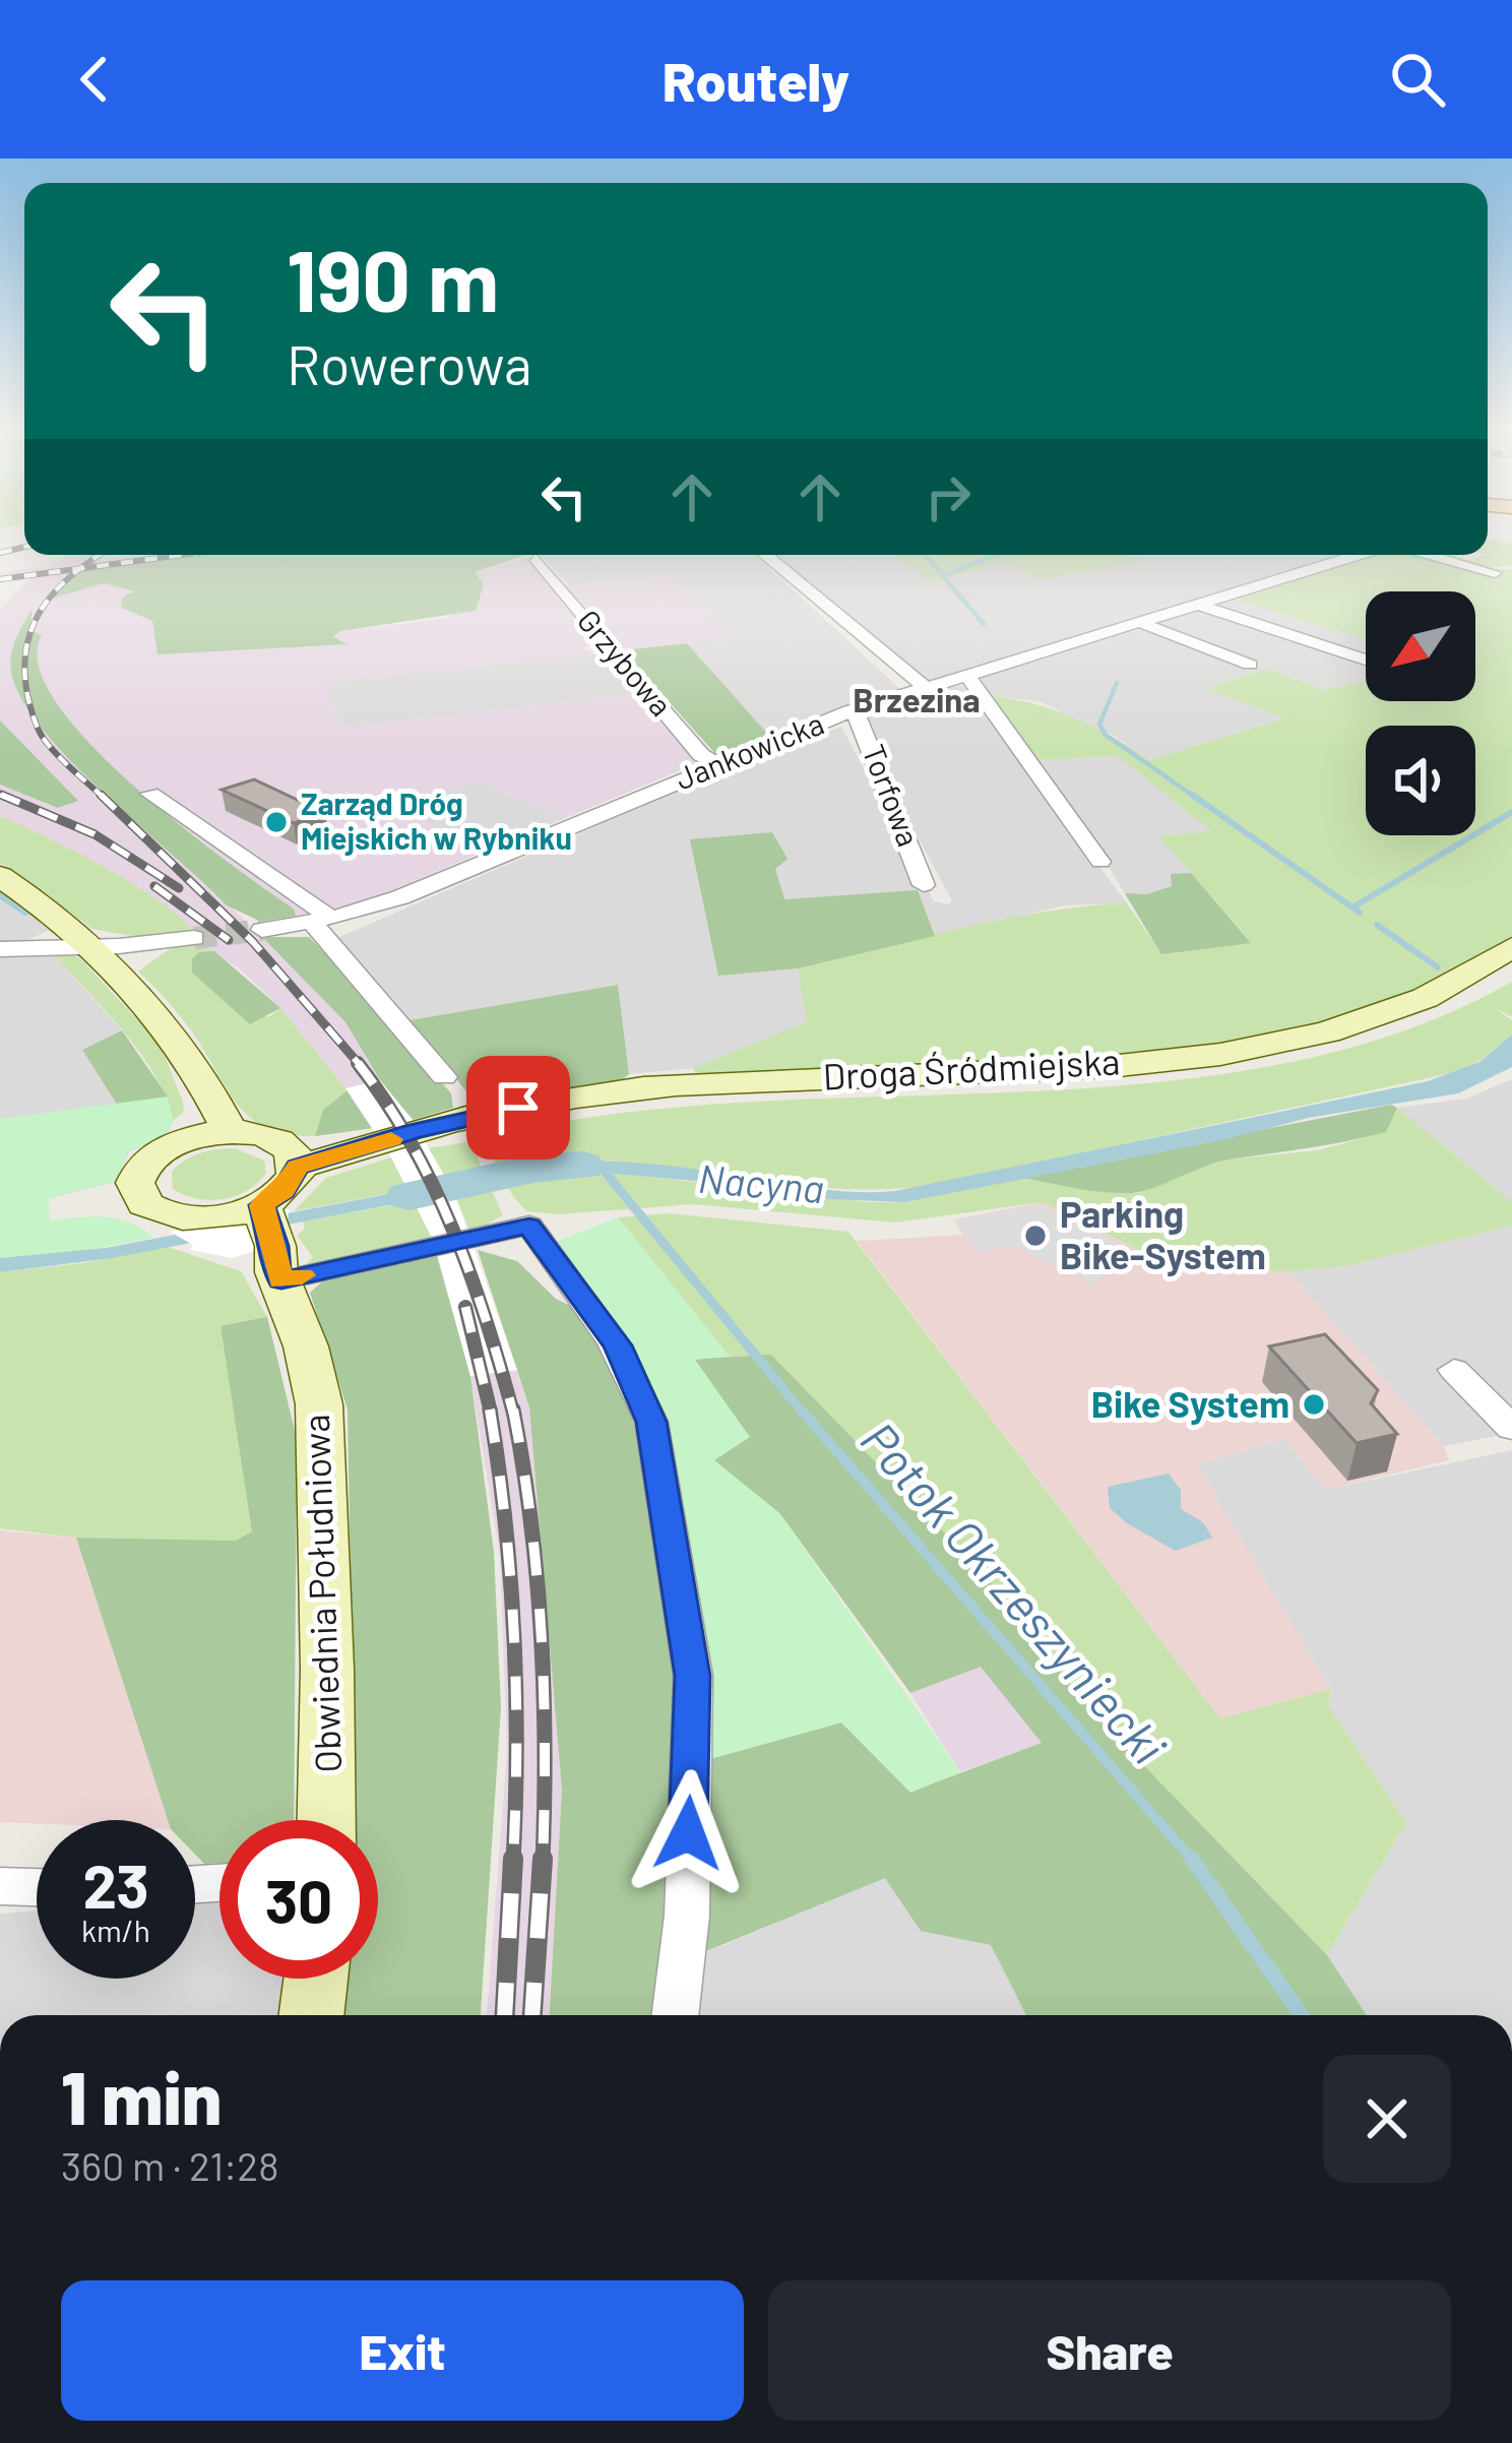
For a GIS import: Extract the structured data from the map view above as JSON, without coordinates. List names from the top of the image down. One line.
{"streets":{"main road":["Droga Śródmiejska","Obwiednia Południowa"],"street":["Grzybowa","Jankowicka","Torfowa"]},"crossings":[["Grzybowa","Jankowicka"],["Jankowicka","Torfowa"]],"districts":["Brzezina"],"water":["Nacyna","Potok Okrzeszyniecki"],"places":["Zarząd Dróg Miejskich w Rybniku","Parking Bike-System","Bike System"],"north":"bottom left","page":{"header":"Routely","turn":["190 m","Rowerowa"],"speed":"23 km/h","limit":"30","heading":["1 min","360 m · 21:28"],"buttons":["Exit","Share"]}}
